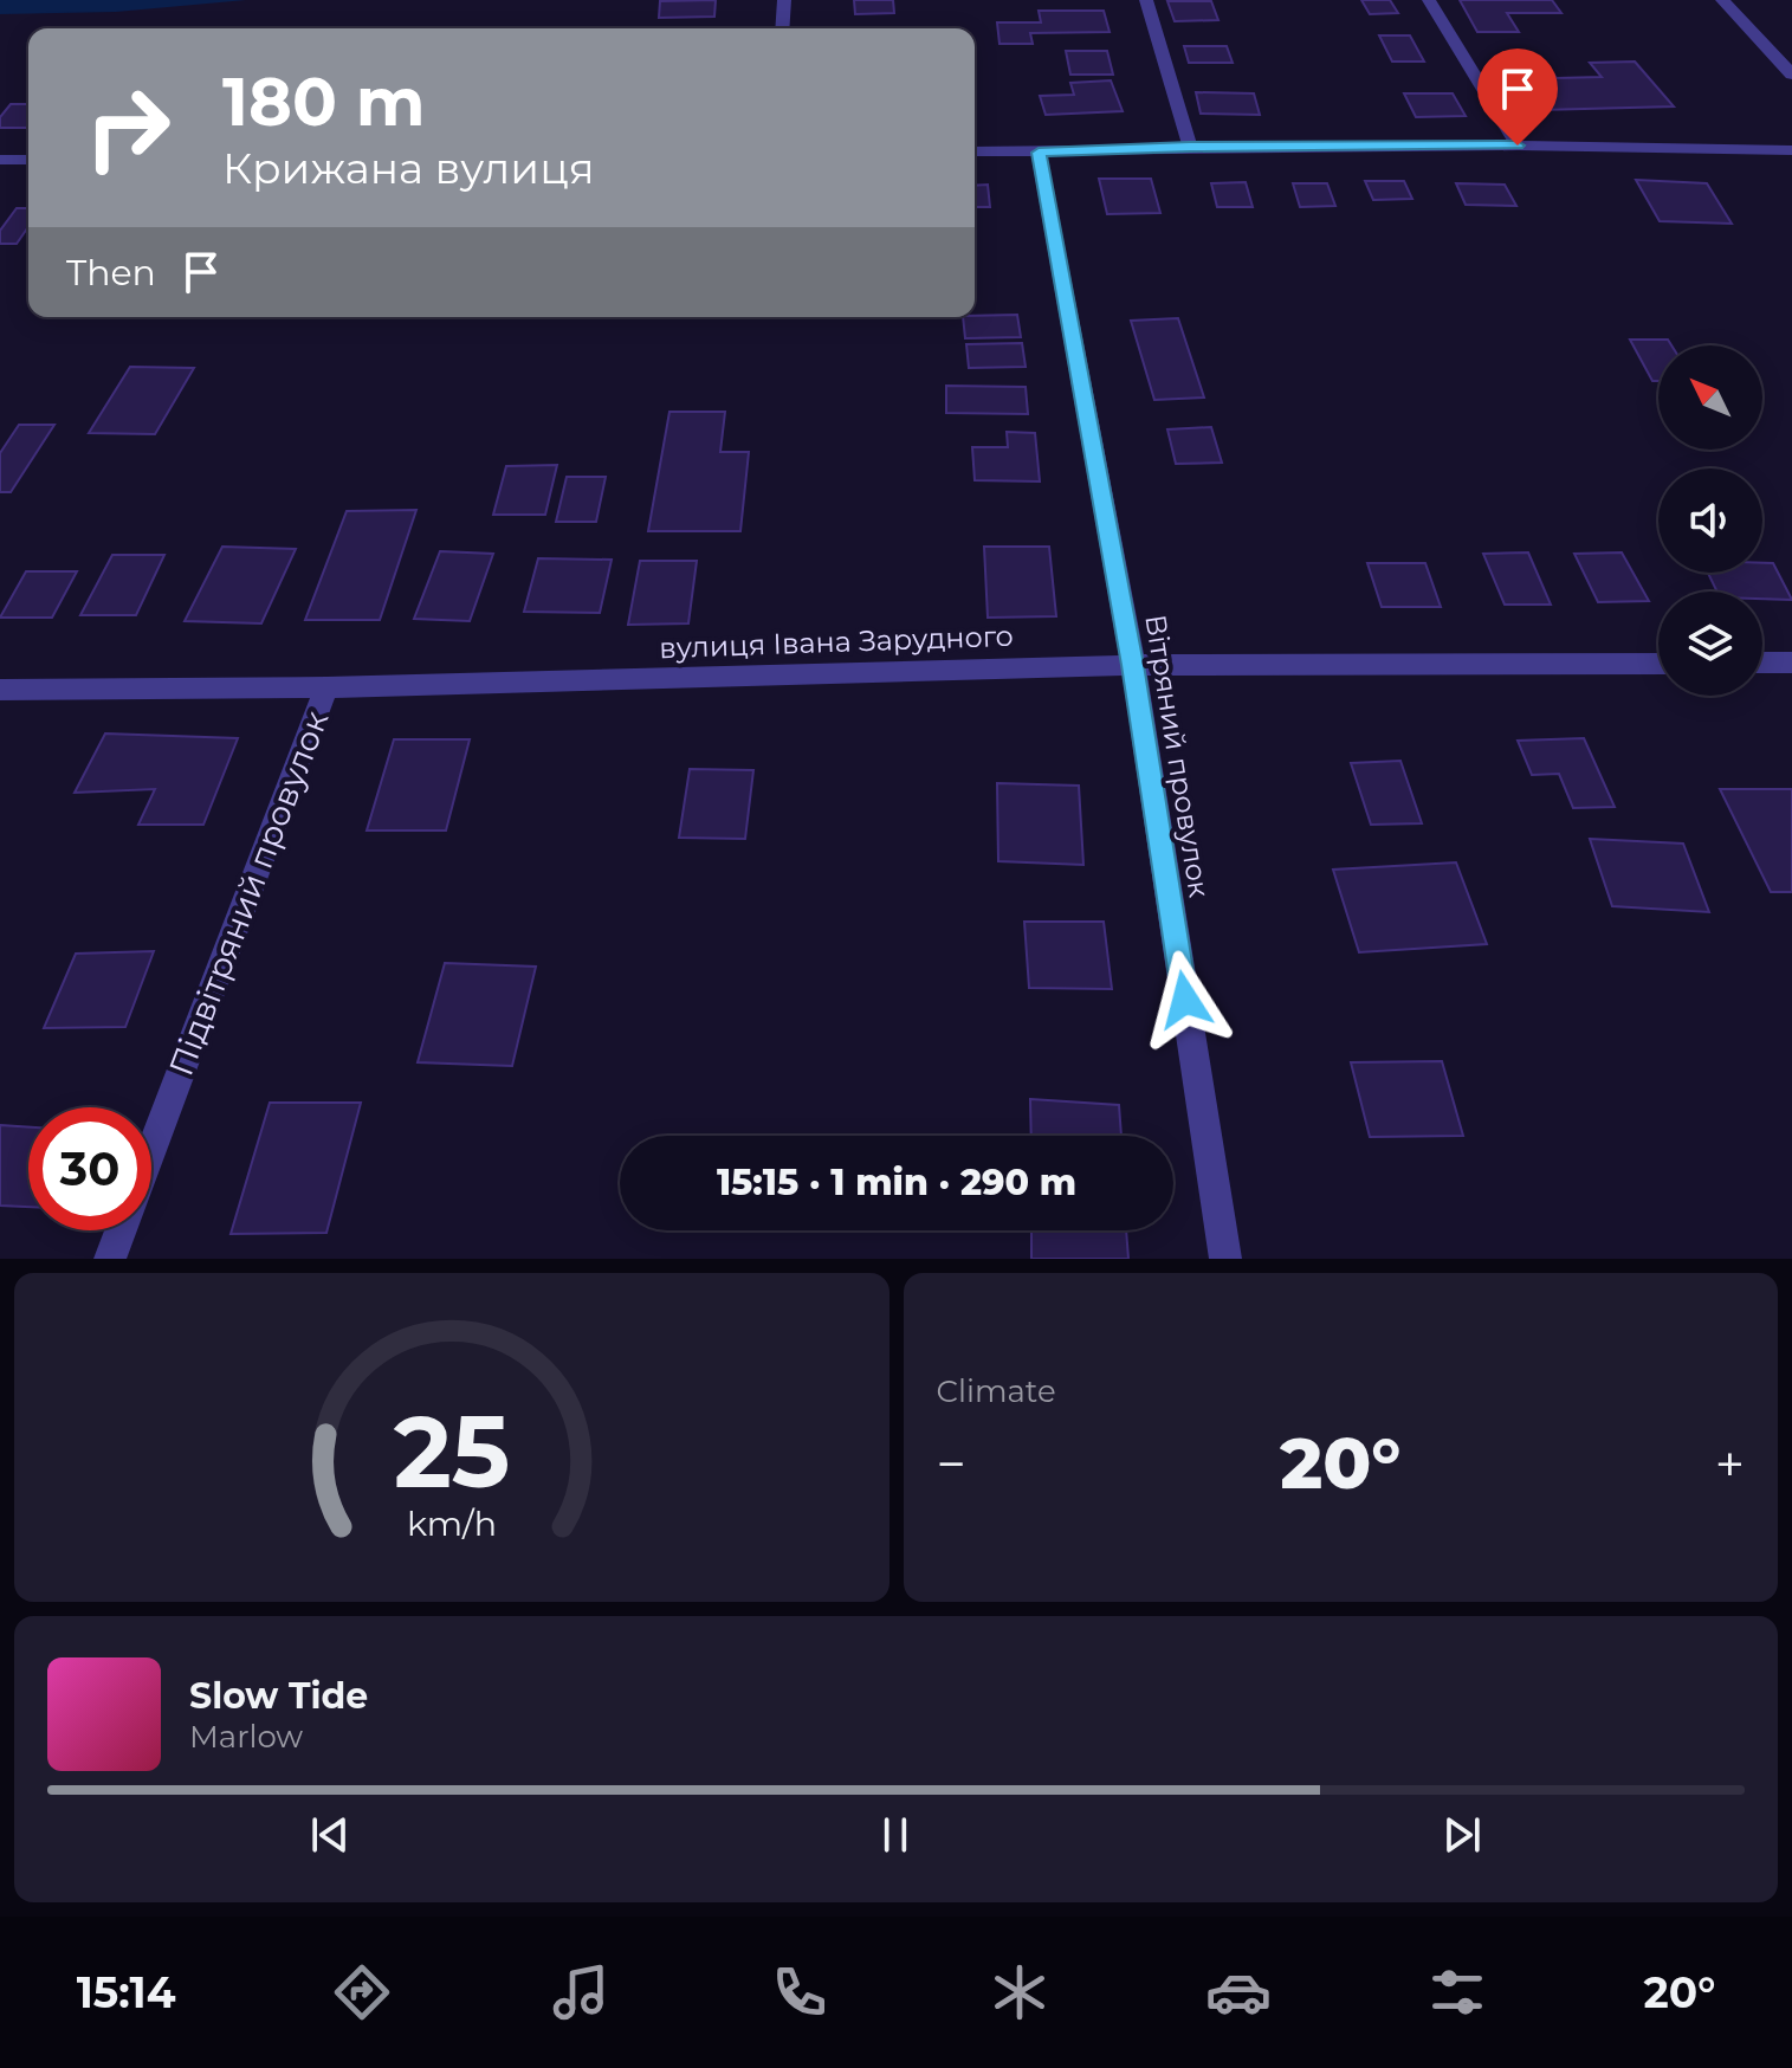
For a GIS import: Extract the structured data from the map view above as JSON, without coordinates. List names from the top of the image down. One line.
{"streets":{"street":["вулиця Івана Зарудного","Вітряний провулок","Підвітряний провулок"]},"crossings":[["вулиця Івана Зарудного","Вітряний провулок"],["вулиця Івана Зарудного","Підвітряний провулок"]],"north":"top left","page":{"turn":["180 m","Крижана вулиця"],"then":"Then","limit":"30","trip":"15:15 · 1 min · 290 m","tile":"Climate","heat":["−","20°","+"],"song":["Slow Tide","Marlow"],"tabs":["15:14","20°"],"gauge":["25","km/h"]}}
